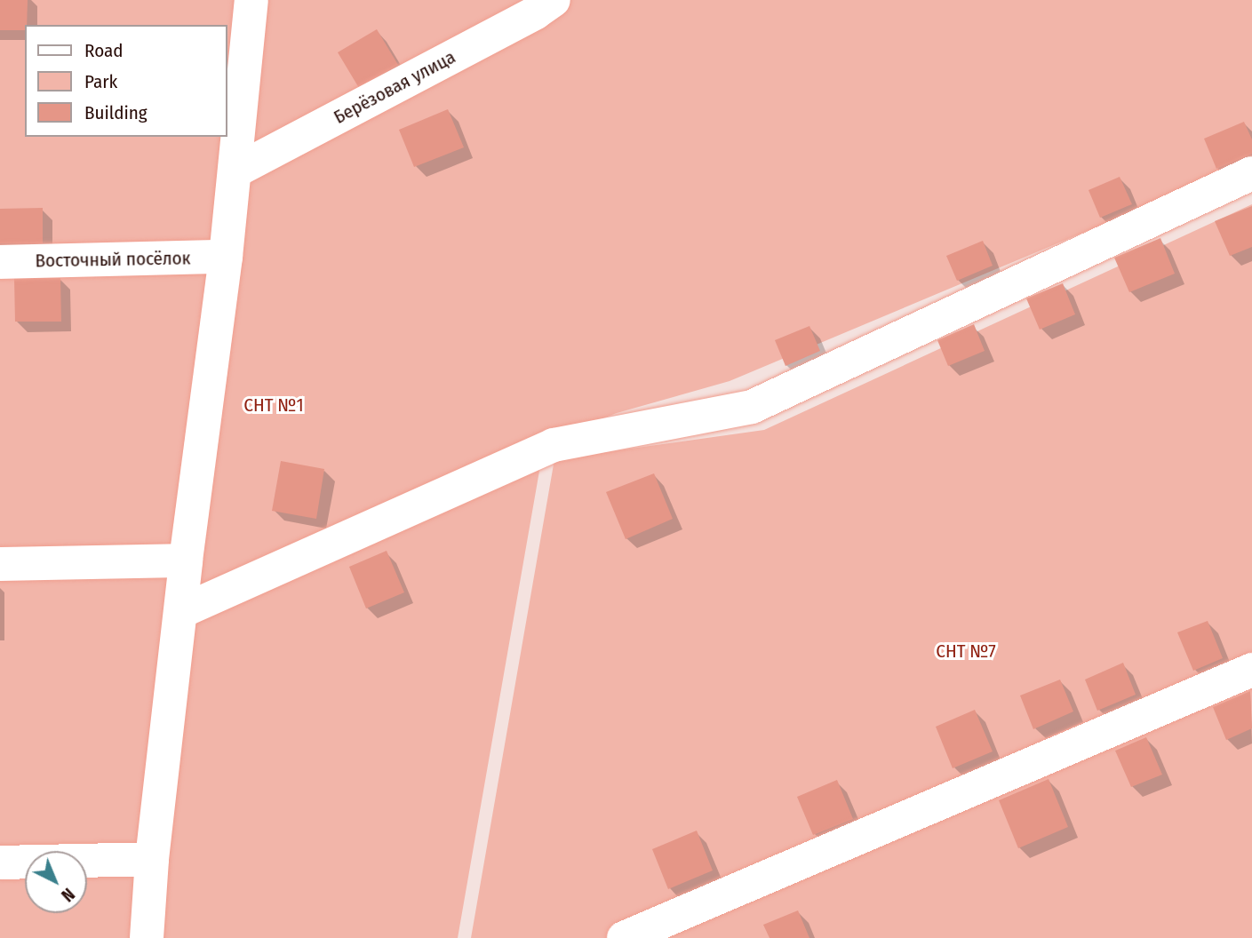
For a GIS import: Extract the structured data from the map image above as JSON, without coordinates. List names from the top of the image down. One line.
{"streets":{"street":["Берёзовая улица","Восточный посёлок"]},"parks":["СНТ №1","СНТ №7"],"legend":["Road","Park","Building"],"north":"bottom right"}
